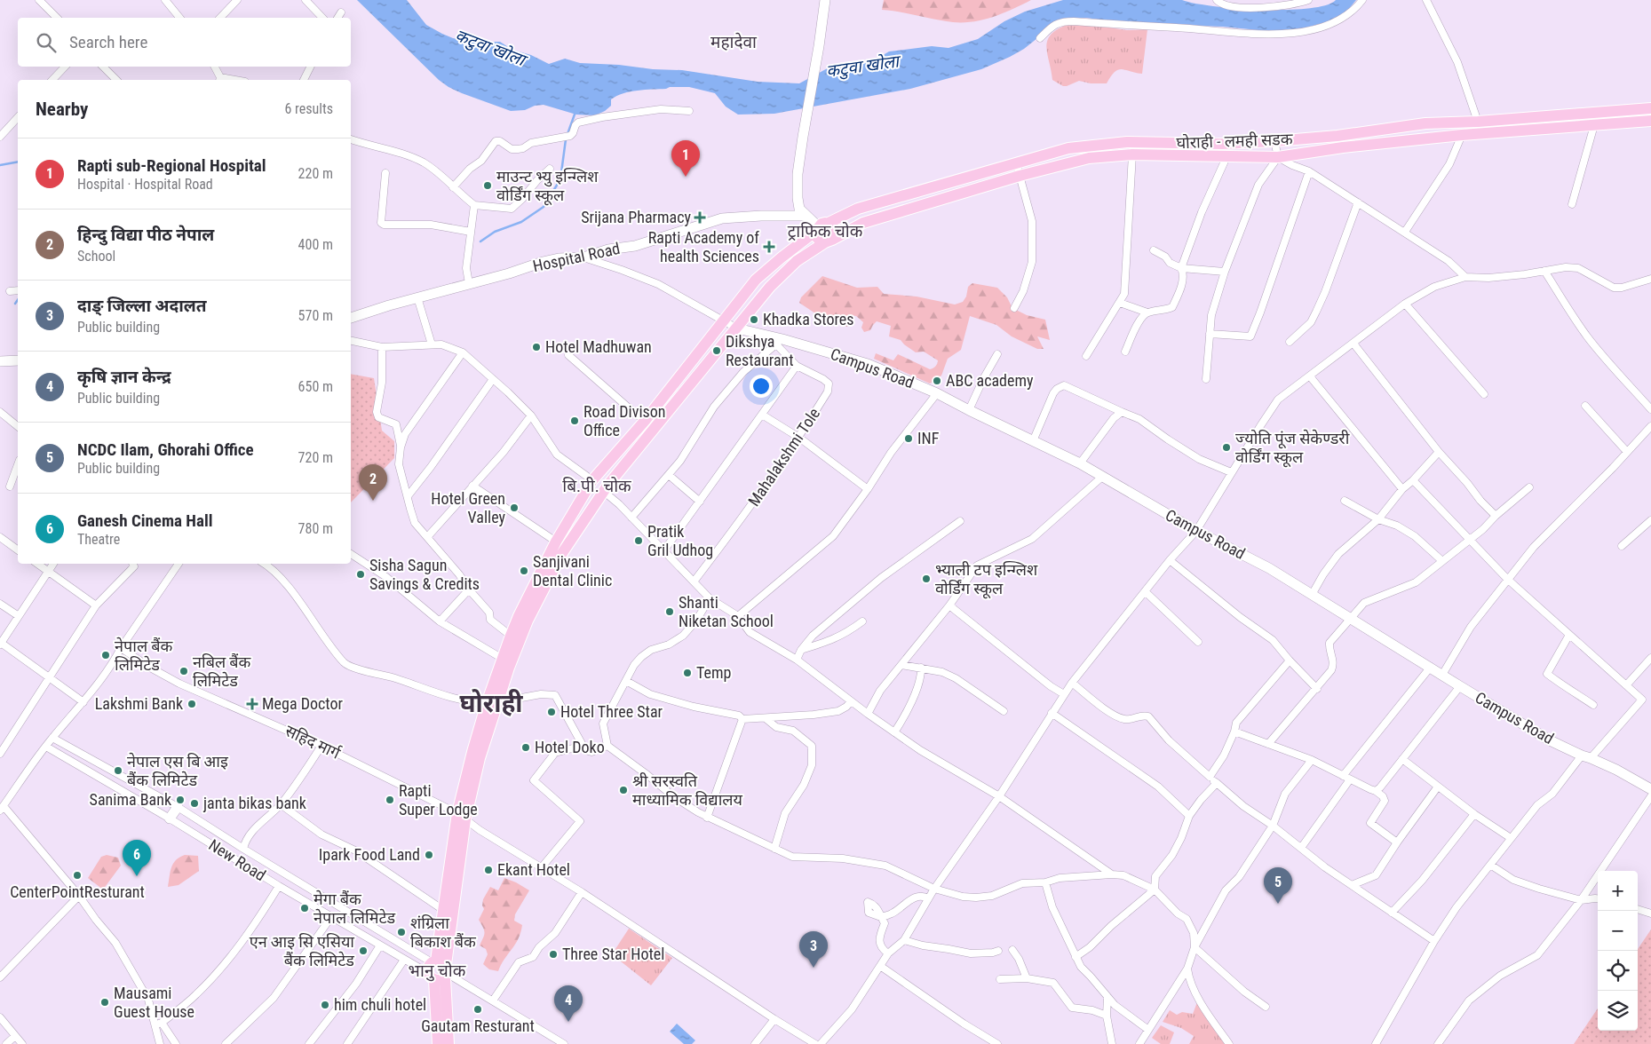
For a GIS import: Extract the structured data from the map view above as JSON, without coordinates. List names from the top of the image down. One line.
{"streets":{"main road":["घोराही - लमही सडक"],"street":["Hospital Road","Campus Road","Mahalakshmi Tole","सहिद मार्ग","New Road"]},"crossings":[["घोराही - लमही सडक","Campus Road"],["Campus Road","Mahalakshmi Tole"]],"districts":["महादेवा","ट्राफिक चोक","बि.पी. चोक","घोराही","भानु चोक"],"water":["कटुवा खोला"],"places":{"other":["माउन्ट भ्यु इन्ग्लिश वोर्डिंग स्कूल","Khadka Stores","Hotel Madhuwan","Dikshya Restaurant","ABC academy","Road Divison Office","INF","ज्योति पूंज सेकेण्डरी वोर्डिंग स्कूल","Hotel Green Valley","Pratik Gril Udhog","Sanjivani Dental Clinic","Sisha Sagun Savings & Credits","भ्याली टप इन्ग्लिश वोर्डिंग स्कूल","Shanti Niketan School","नेपाल बैंक लिमिटेड","नबिल बैंक लिमिटेड","Temp","Lakshmi Bank","Hotel Three Star","Hotel Doko","नेपाल एस बि आइ बैंक लिमिटेड","श्री सरस्वति माध्यामिक विद्यालय","Sanima Bank","Rapti Super Lodge","janta bikas bank","Ipark Food Land","Ekant Hotel","CenterPointResturant","मेगा बैंक नेपाल लिमिटेड","शंग्रिला बिकाश बैंक","एन आइ सि एसिया बैंक लिमिटेड","Three Star Hotel","Mausami Guest House","him chuli hotel","Gautam Resturant"],"health":["Srijana Pharmacy","Rapti Academy of health Sciences","Mega Doctor"]},"page":{"search":"Search here","heading":["Nearby","6 results"],"list":[{"mark":"1","name":"Rapti sub-Regional Hospital","note":"Hospital · Hospital Road","value":"220 m"},{"mark":"2","name":"हिन्दु विद्या पीठ नेपाल","note":"School","value":"400 m"},{"mark":"3","name":"दाङ् जिल्ला अदालत","note":"Public building","value":"570 m"},{"mark":"4","name":"कृषि ज्ञान केन्द्र","note":"Public building","value":"650 m"},{"mark":"5","name":"NCDC Ilam, Ghorahi Office","note":"Public building","value":"720 m"},{"mark":"6","name":"Ganesh Cinema Hall","note":"Theatre","value":"780 m"}],"pins":["1","2","6","5","3","4"],"map_buttons":["+","−"]}}
